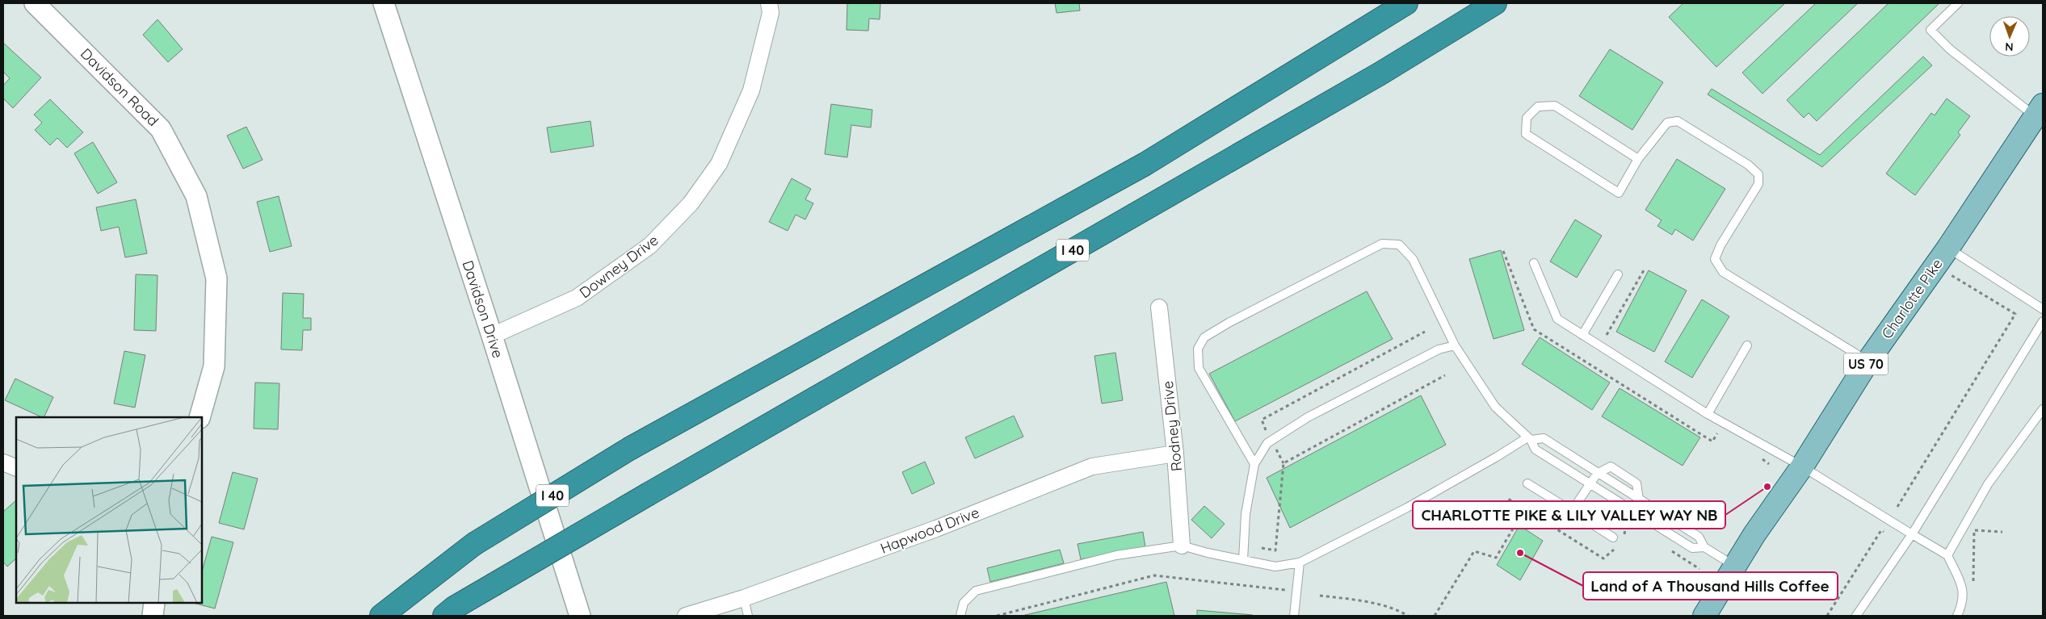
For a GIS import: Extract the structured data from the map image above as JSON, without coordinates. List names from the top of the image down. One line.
{"streets":{"highway":["I 40"],"main road":["Charlotte Pike","US 70"],"street":["Davidson Road","Downey Drive","Davidson Drive","Rodney Drive","Hapwood Drive"]},"crossings":[["Downey Drive","Davidson Drive"],["Rodney Drive","Hapwood Drive"]],"places":["CHARLOTTE PIKE & LILY VALLEY WAY NB","Land of A Thousand Hills Coffee"],"north":"bottom"}
